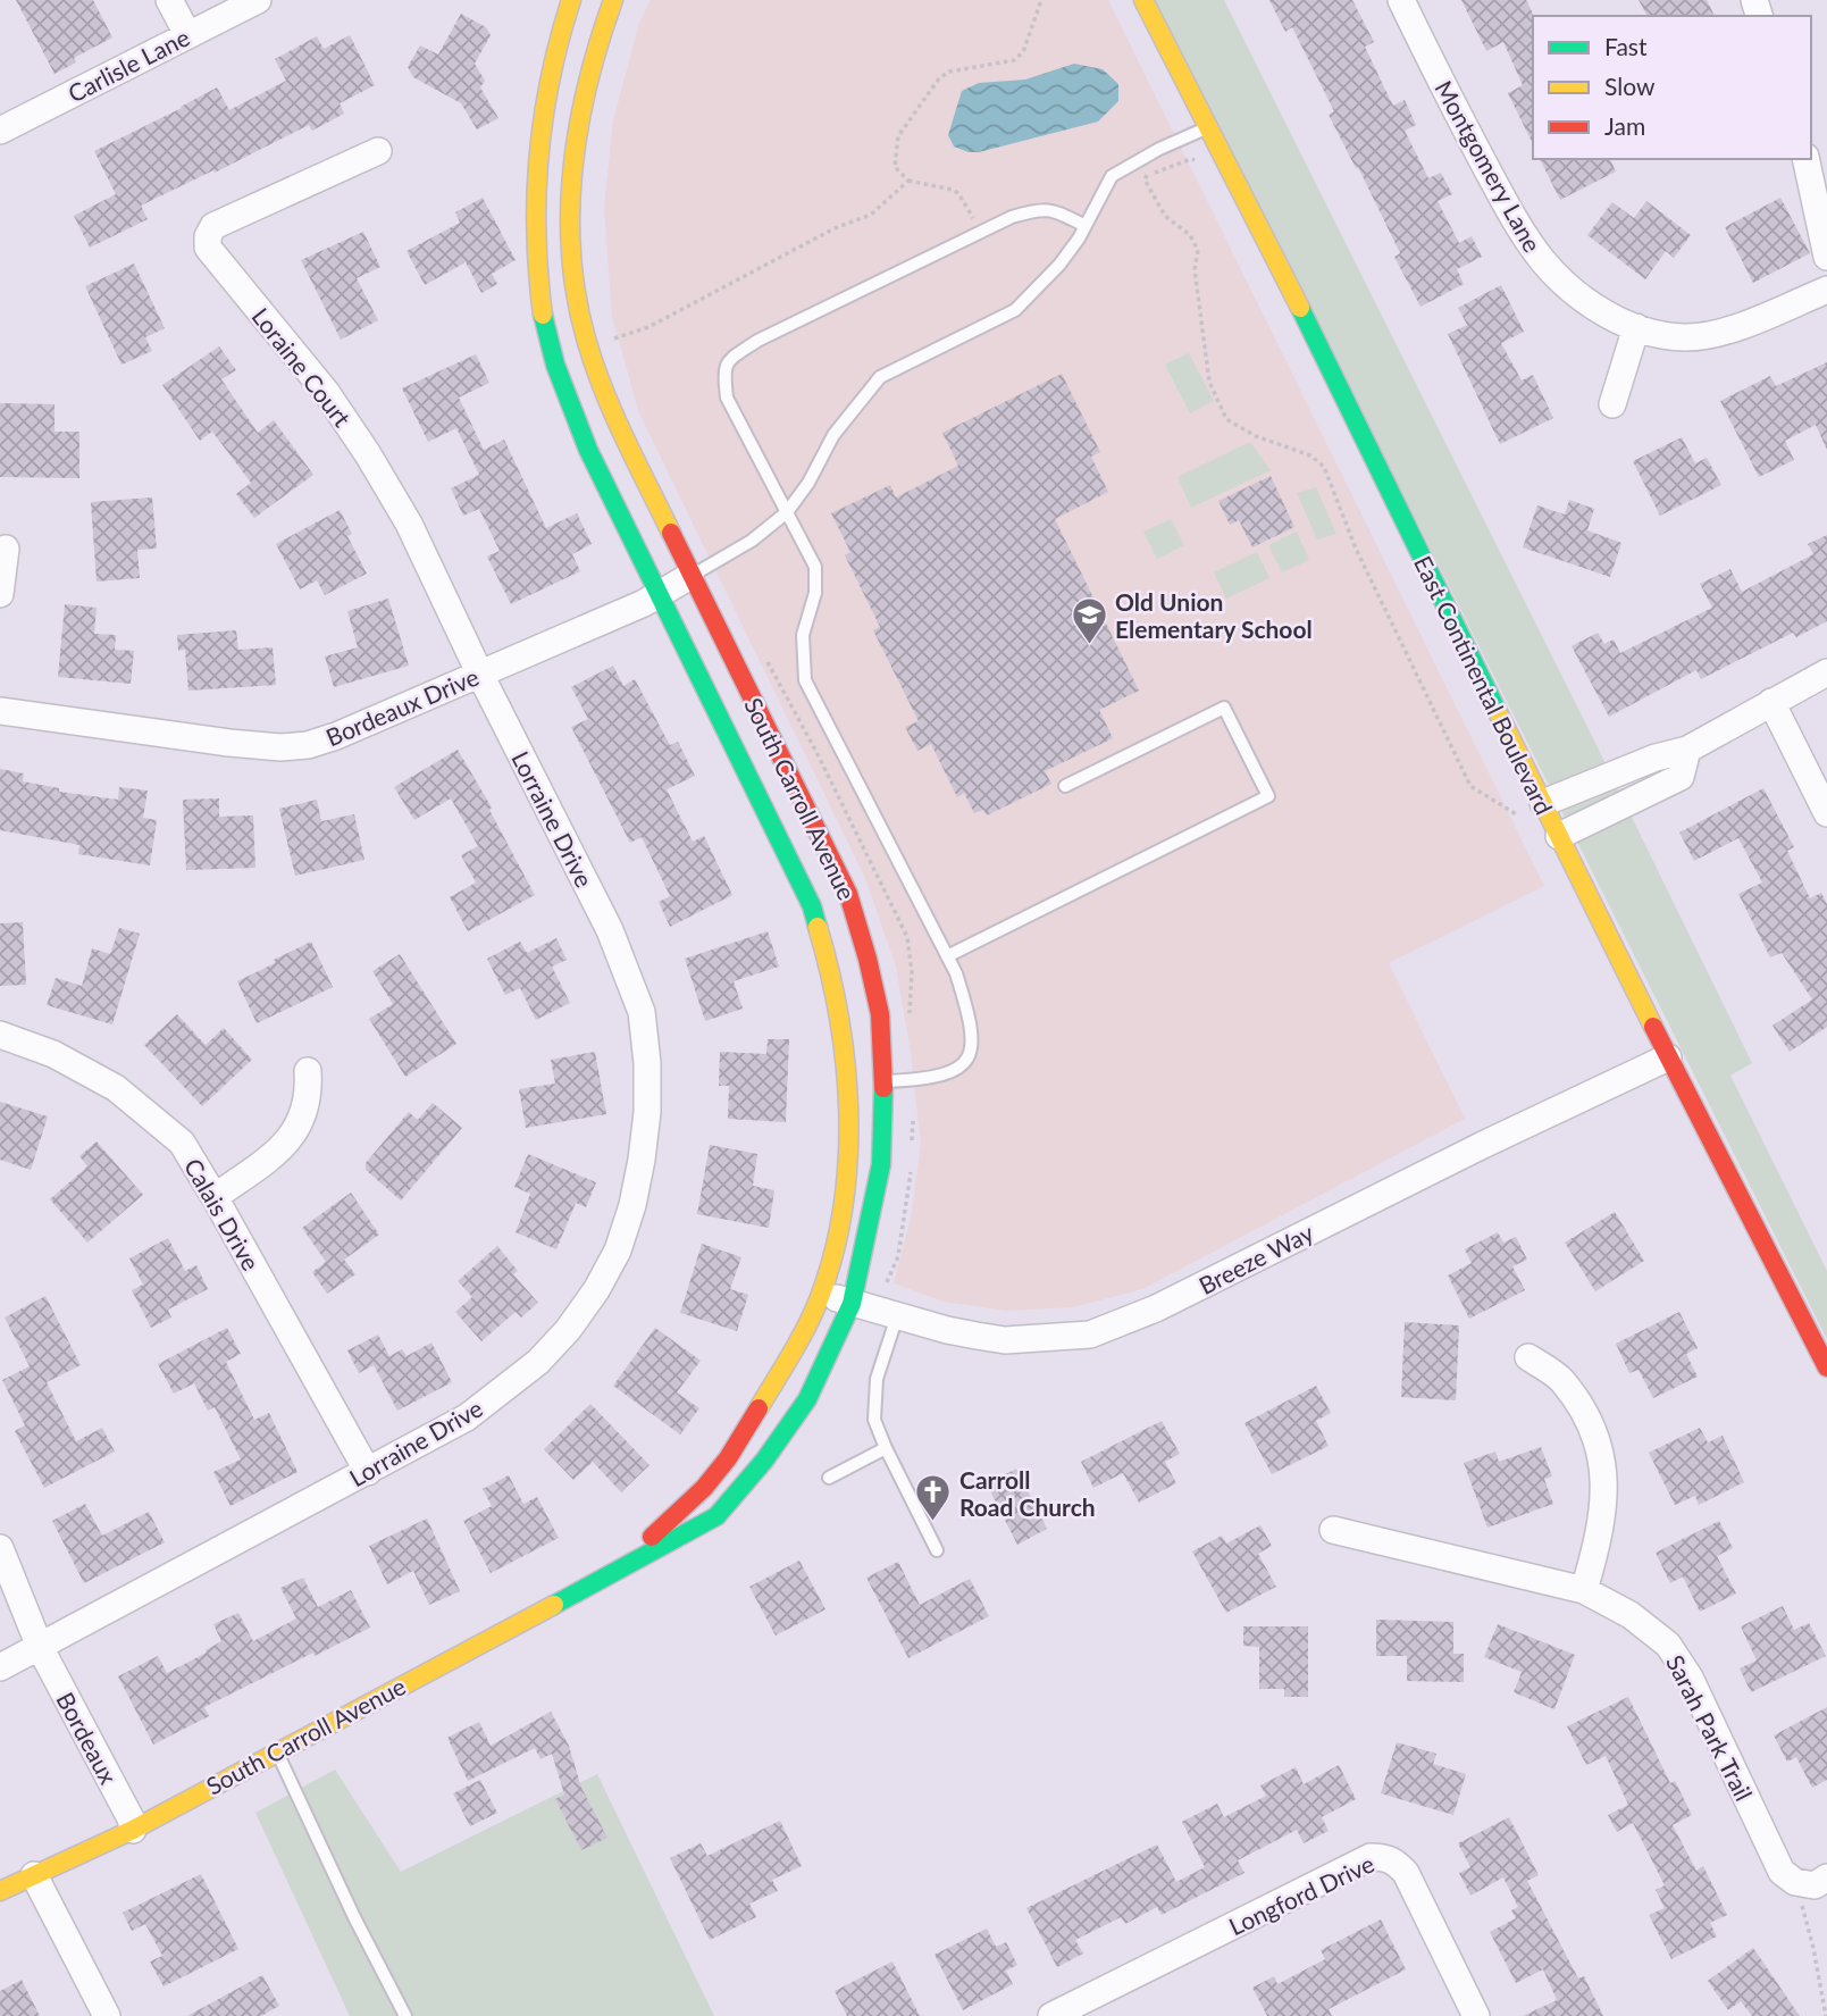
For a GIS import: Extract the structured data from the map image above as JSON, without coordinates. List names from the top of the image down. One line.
{"streets":{"main road":["East Continental Boulevard","South Carroll Avenue"],"street":["Carlisle Lane","Montgomery Lane","Loraine Court","Bordeaux Drive","Lorraine Drive","Calais Drive","Breeze Way","Sarah Park Trail","Bordeaux","Longford Drive"]},"crossings":[["Loraine Court","Bordeaux Drive"],["Loraine Court","Lorraine Drive"],["East Continental Boulevard","Breeze Way"],["Bordeaux Drive","South Carroll Avenue"],["Bordeaux Drive","Lorraine Drive"],["South Carroll Avenue","Breeze Way"],["South Carroll Avenue","Bordeaux"],["Lorraine Drive","Calais Drive"],["Lorraine Drive","Bordeaux"]],"places":{"school or university":["Old Union Elementary School"],"church":["Carroll Road Church"]},"legend":["Fast","Slow","Jam"]}
